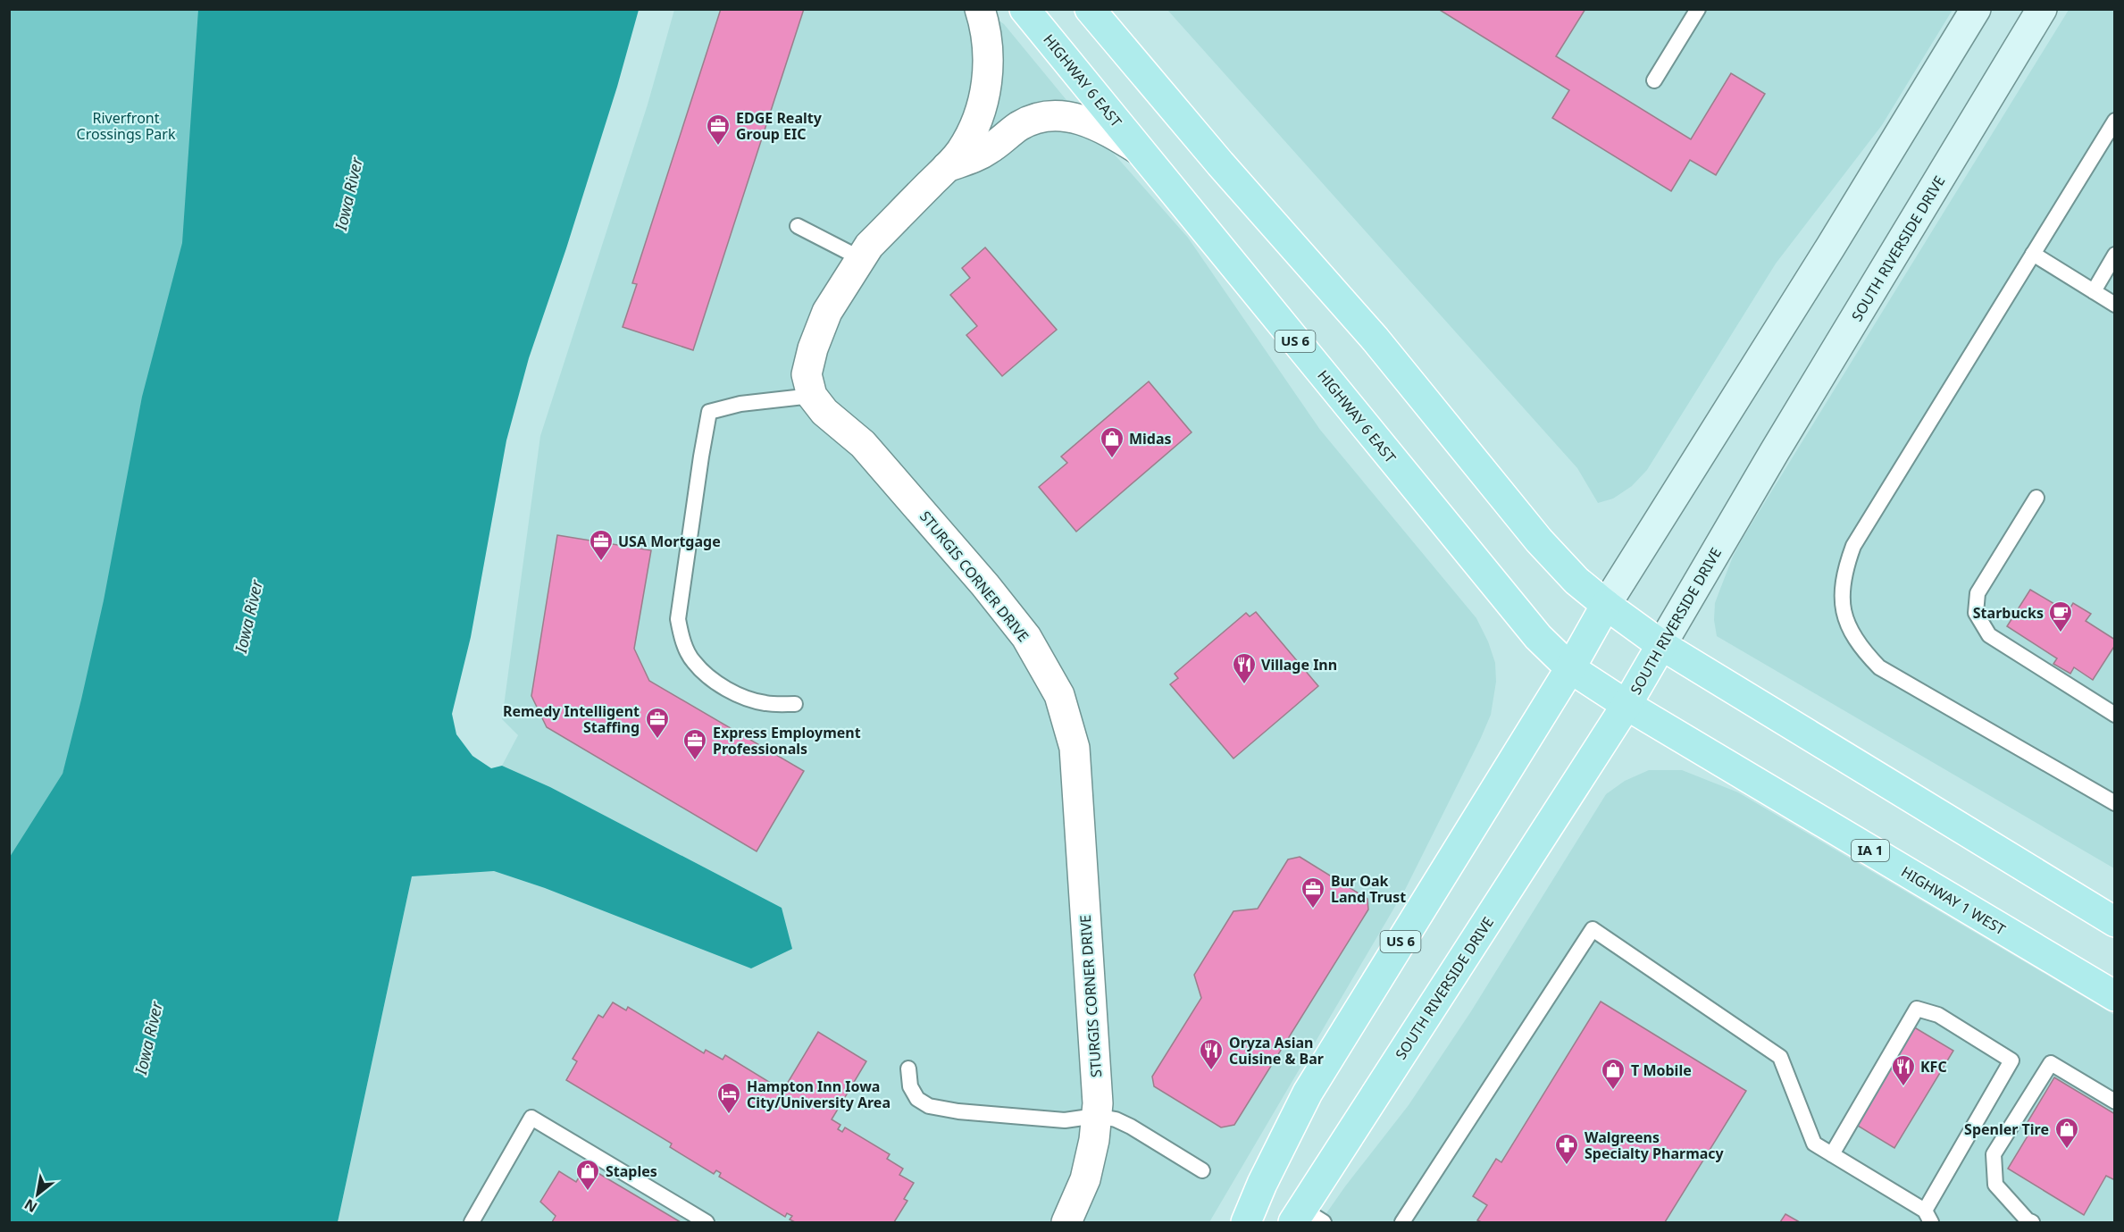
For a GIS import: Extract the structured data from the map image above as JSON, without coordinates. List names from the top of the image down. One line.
{"streets":{"main road":["HIGHWAY 6 EAST","SOUTH RIVERSIDE DRIVE","US 6","IA 1","HIGHWAY 1 WEST"],"street":["STURGIS CORNER DRIVE"]},"crossings":[["HIGHWAY 6 EAST","SOUTH RIVERSIDE DRIVE"],["HIGHWAY 6 EAST","US 6"],["HIGHWAY 6 EAST","HIGHWAY 1 WEST"],["SOUTH RIVERSIDE DRIVE","HIGHWAY 1 WEST"]],"water":["Iowa River"],"parks":["Riverfront Crossings Park"],"places":{"office":["EDGE Realty Group EIC","USA Mortgage","Remedy Intelligent Staffing","Express Employment Professionals","Bur Oak Land Trust"],"shop":["Midas","T Mobile","Spenler Tire","Staples"],"cafe":["Starbucks"],"restaurant":["Village Inn","Oryza Asian Cuisine & Bar","KFC"],"hotel":["Hampton Inn Iowa City/University Area"],"pharmacy":["Walgreens Specialty Pharmacy"]},"north":"bottom left"}
